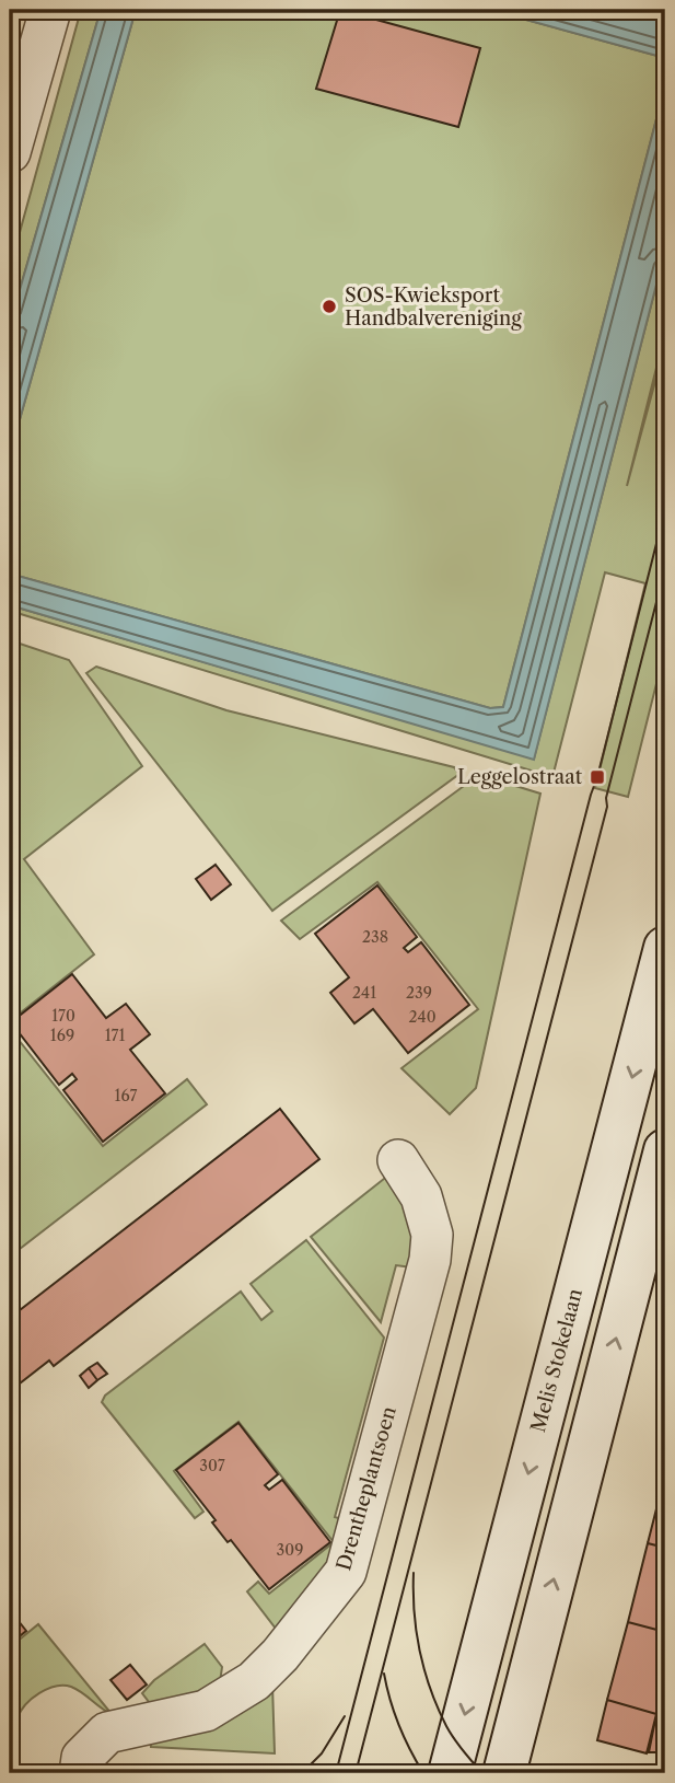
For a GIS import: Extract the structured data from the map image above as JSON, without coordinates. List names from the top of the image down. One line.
{"streets":{"street":["Melis Stokelaan","Drentheplantsoen"]},"places":{"other":["SOS-Kwieksport Handbalvereniging"],"transit":["Leggelostraat"]},"house_numbers":["238","241","239","170","240","169","171","167","307","309"]}
